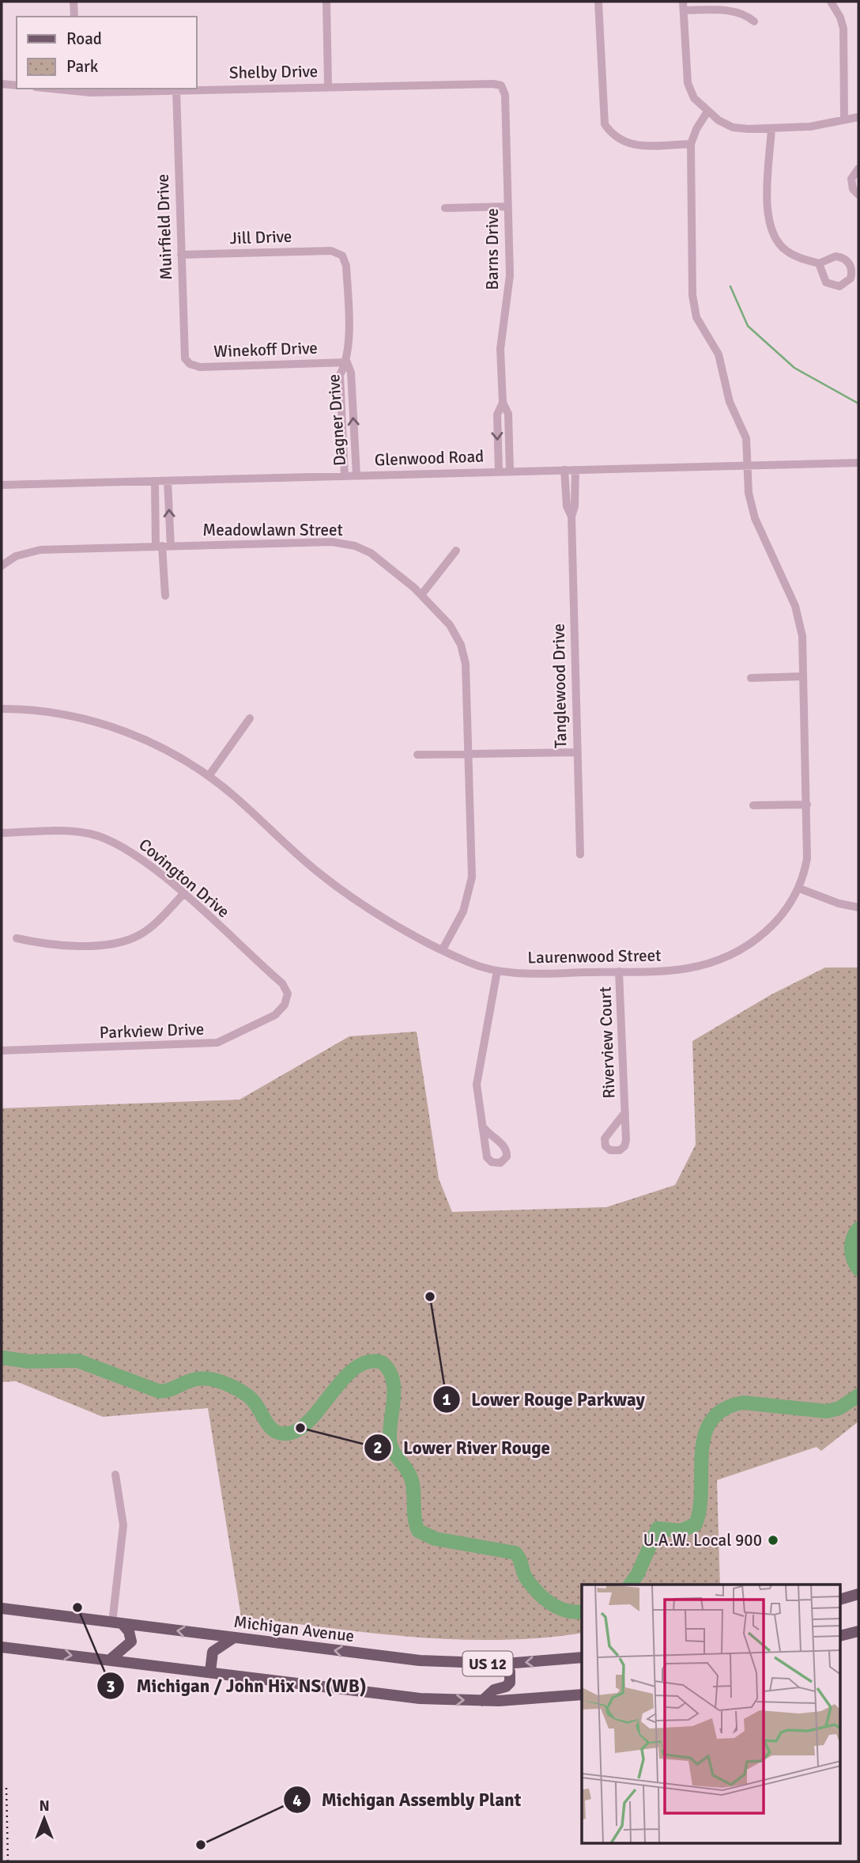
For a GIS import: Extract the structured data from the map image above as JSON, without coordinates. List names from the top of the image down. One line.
{"streets":{"main road":["Michigan Avenue","US 12"],"street":["Shelby Drive","Muirfield Drive","Jill Drive","Barns Drive","Winekoff Drive","Dagner Drive","Glenwood Road","Meadowlawn Street","Tanglewood Drive","Covington Drive","Laurenwood Street","Parkview Drive","Riverview Court"]},"crossings":[["Shelby Drive","Muirfield Drive"],["Shelby Drive","Barns Drive"],["Muirfield Drive","Jill Drive"],["Muirfield Drive","Winekoff Drive"],["Jill Drive","Dagner Drive"],["Barns Drive","Glenwood Road"],["Winekoff Drive","Dagner Drive"],["Dagner Drive","Glenwood Road"],["Glenwood Road","Tanglewood Drive"],["Glenwood Road","Laurenwood Street"],["Meadowlawn Street","Laurenwood Street"],["Covington Drive","Parkview Drive"],["Laurenwood Street","Riverview Court"]],"places":["Lower Rouge Parkway","Lower River Rouge","U.A.W. Local 900","Michigan / John Hix NS (WB)","Michigan Assembly Plant"],"legend":["Road","Park"],"north":"top"}
